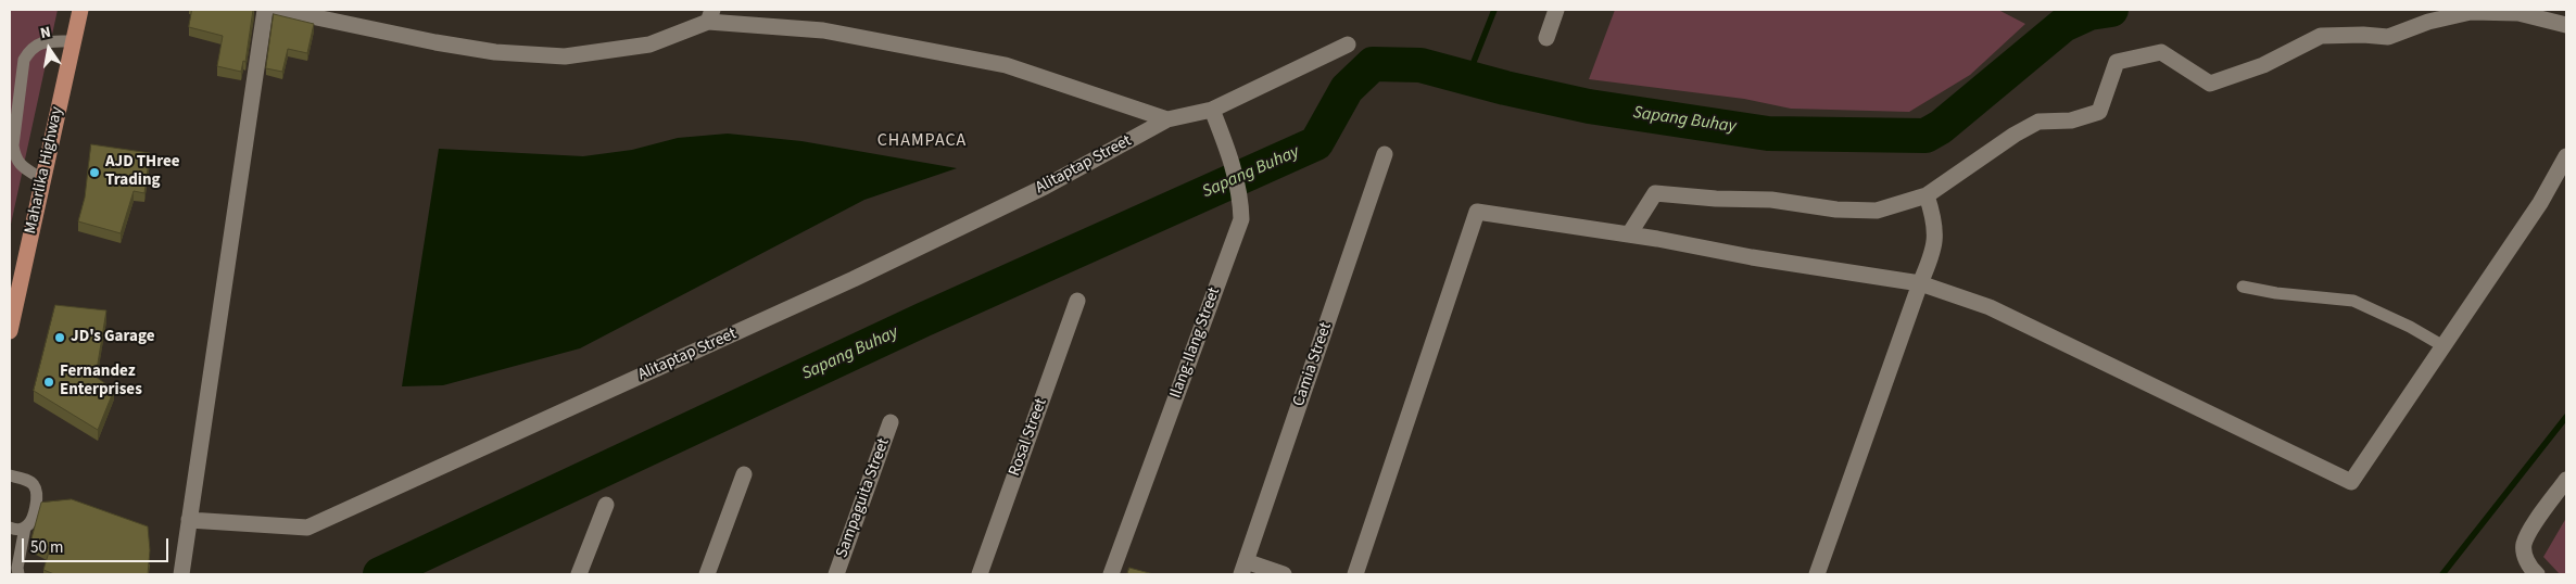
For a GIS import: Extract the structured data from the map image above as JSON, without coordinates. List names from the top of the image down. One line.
{"streets":{"main road":["Maharlika Highway"],"street":["Alitaptap Street","Ilang-Ilang Street","Camia Street","Rosal Street","Sampaguita Street"]},"crossings":[["Alitaptap Street","Ilang-Ilang Street"]],"districts":["CHAMPACA"],"water":["Sapang Buhay"],"places":["AJD THree Trading","JD's Garage","Fernandez Enterprises"],"scale_bar":"50 m","north":"top"}
